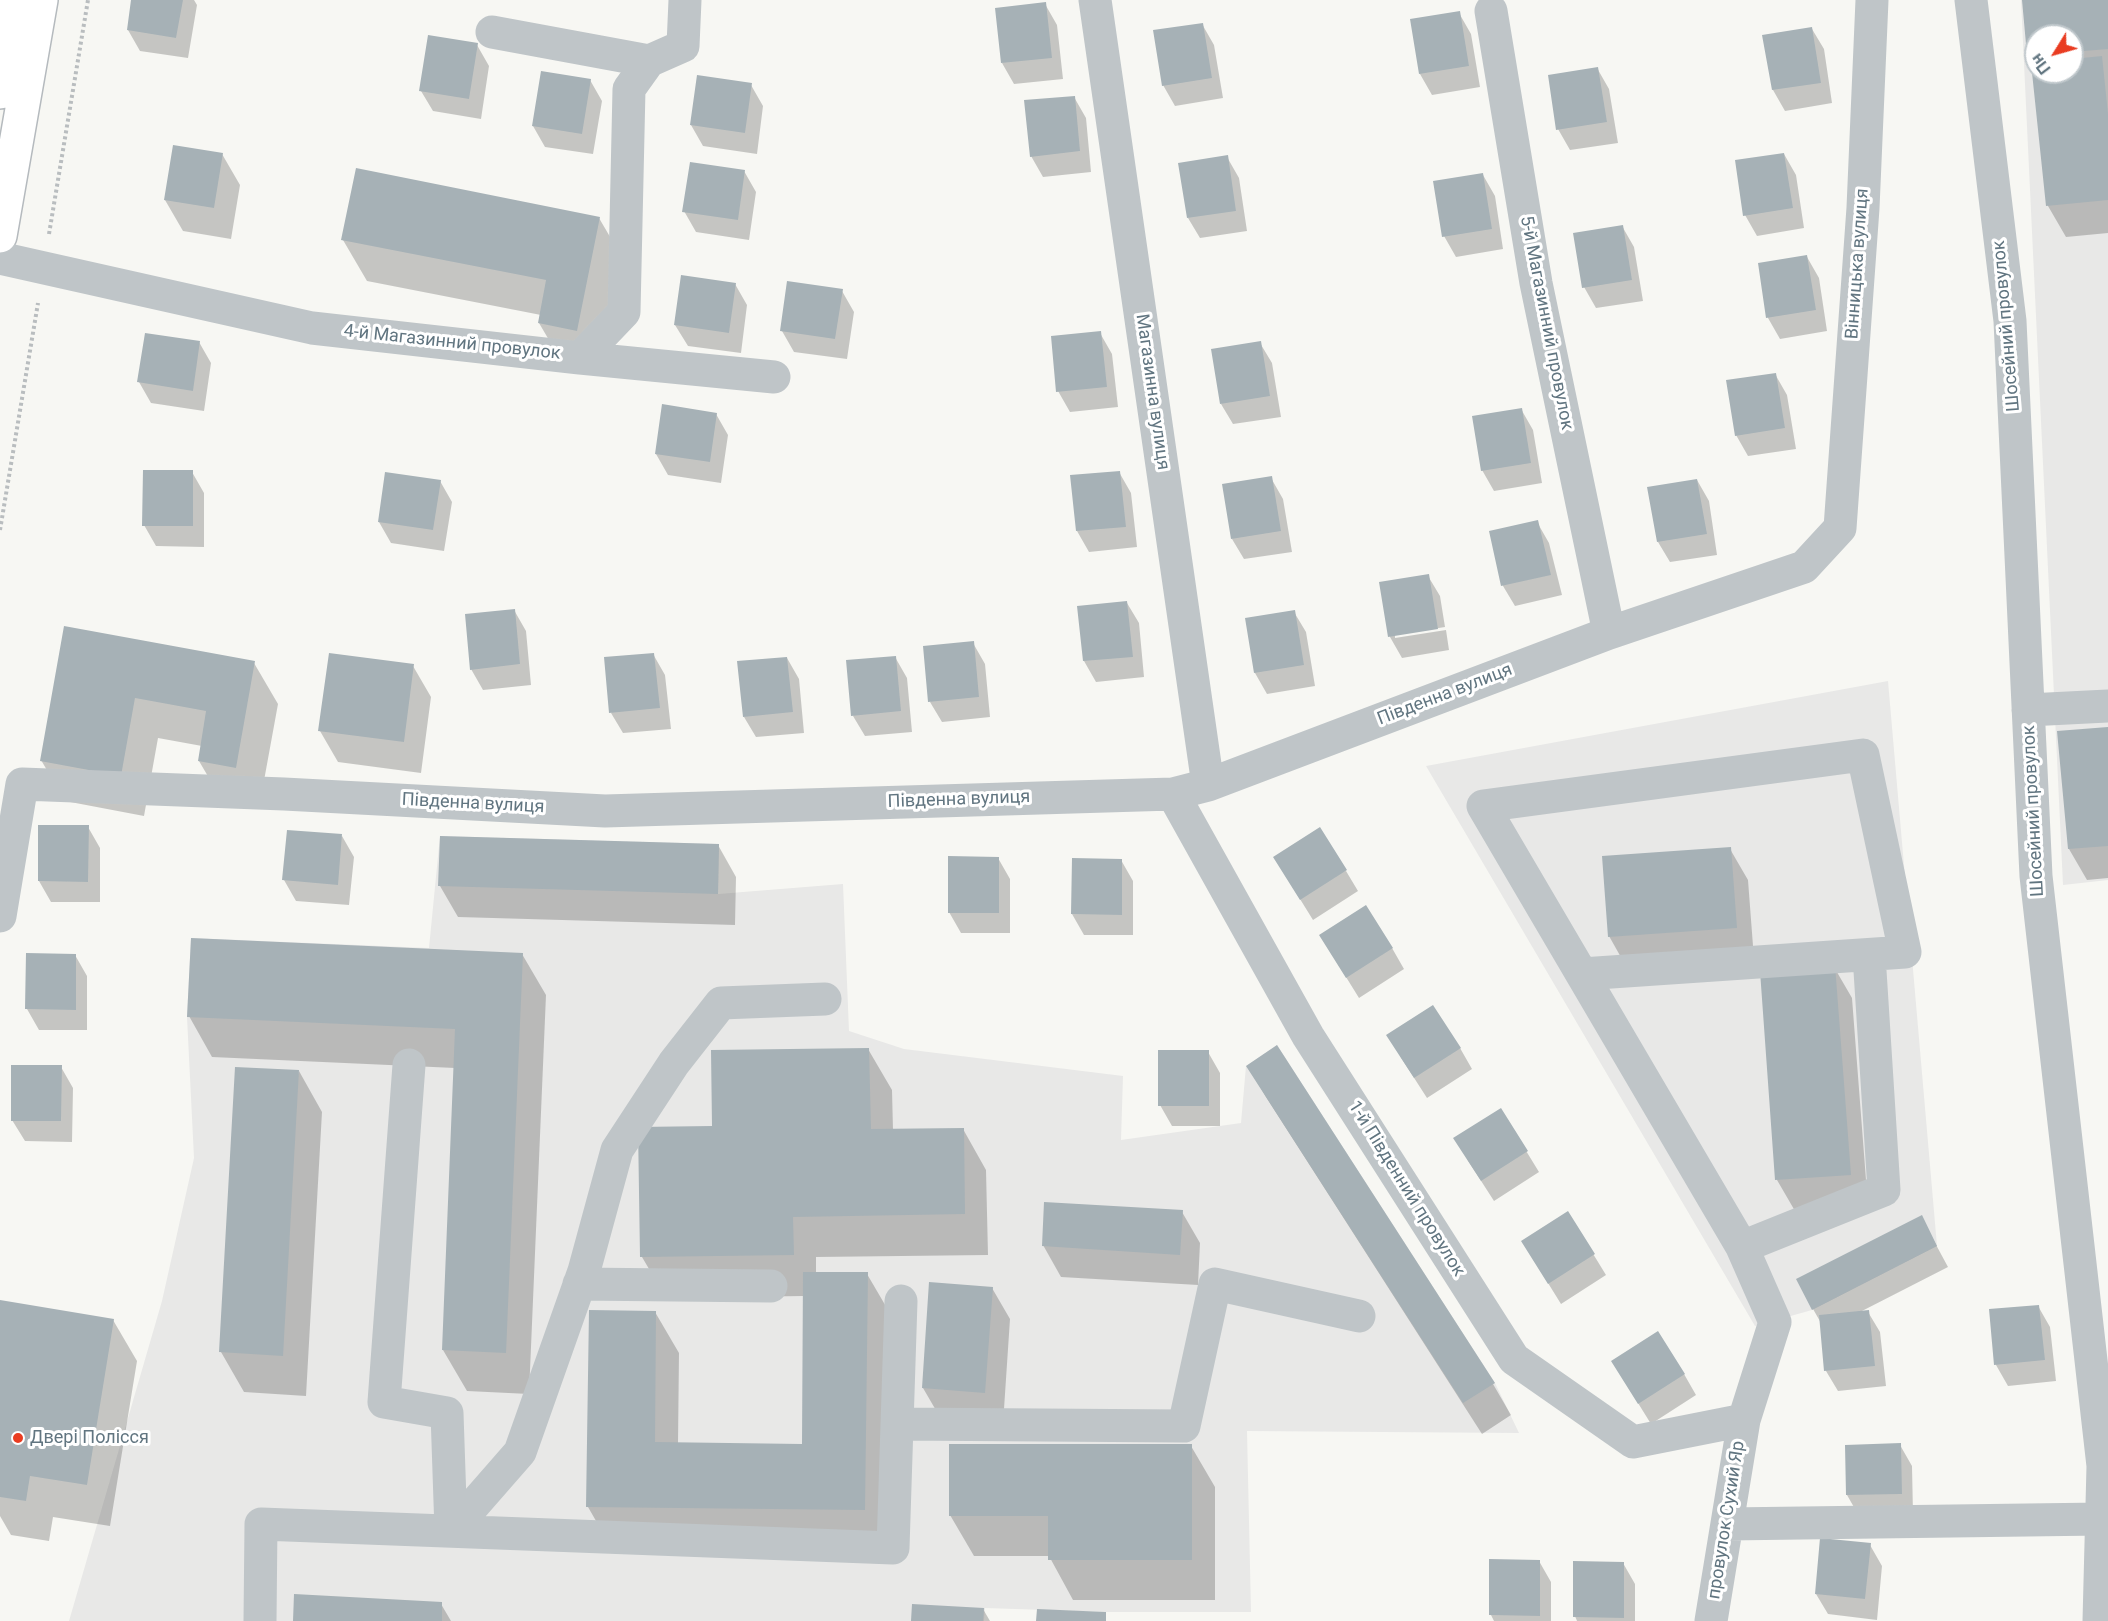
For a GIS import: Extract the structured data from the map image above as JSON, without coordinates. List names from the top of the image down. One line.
{"streets":{"street":["Вінницька вулиця","5-й Магазинний провулок","Шосейний провулок","4-й Магазинний провулок","Магазинна вулиця","Південна вулиця","1-й Південний провулок","провулок Сухий Яр"]},"crossings":[["Вінницька вулиця","Південна вулиця"],["5-й Магазинний провулок","Південна вулиця"],["Магазинна вулиця","Південна вулиця"],["Південна вулиця","1-й Південний провулок"],["1-й Південний провулок","провулок Сухий Яр"]],"places":["Двері Полісся"],"north":"bottom left"}
